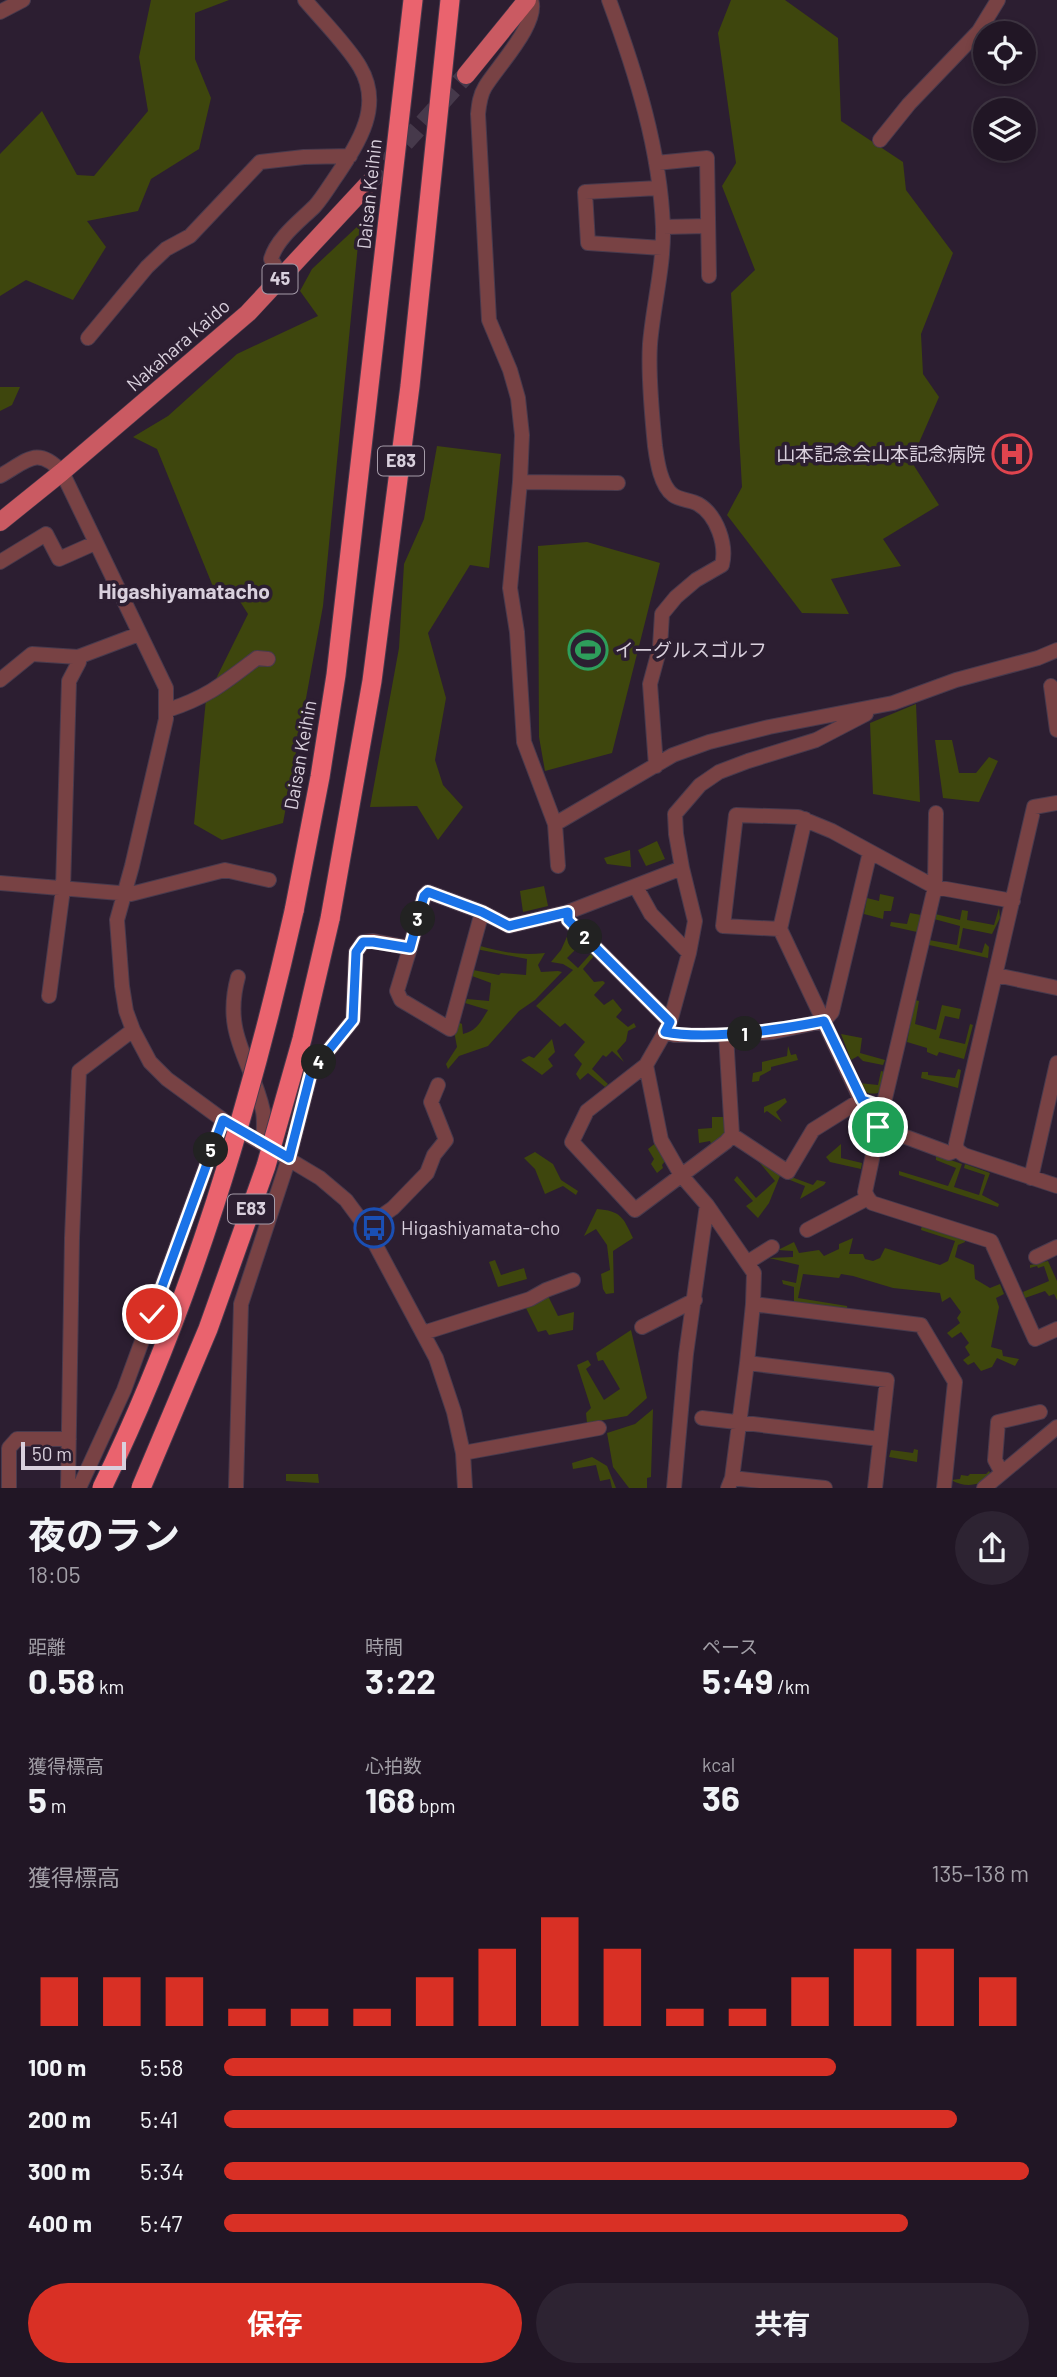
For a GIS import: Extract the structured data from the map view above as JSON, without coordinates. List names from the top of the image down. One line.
{"streets":{"highway":["Daisan Keihin","E83"],"main road":["45","Nakahara Kaido"]},"districts":["Higashiyamatacho"],"places":{"hospital":["山本記念会山本記念病院"],"sports":["イーグルスゴルフ"],"bus stop":["Higashiyamata-cho"]},"scale_bar":"50 m","page":{"pins":["3","2","1","4","5"],"scale":"50 m","heading":["夜のラン","18:05"],"stats":[["距離","0.58 km"],["時間","3:22"],["ペース","5:49 /km"],["獲得標高","5 m"],["心拍数","168 bpm"],["kcal","36"]],"chart":["獲得標高","135–138 m"],"list":[{"name":"100 m","note":"5:58"},{"name":"200 m","note":"5:41"},{"name":"300 m","note":"5:34"},{"name":"400 m","note":"5:47"}],"buttons":["保存","共有"]}}
